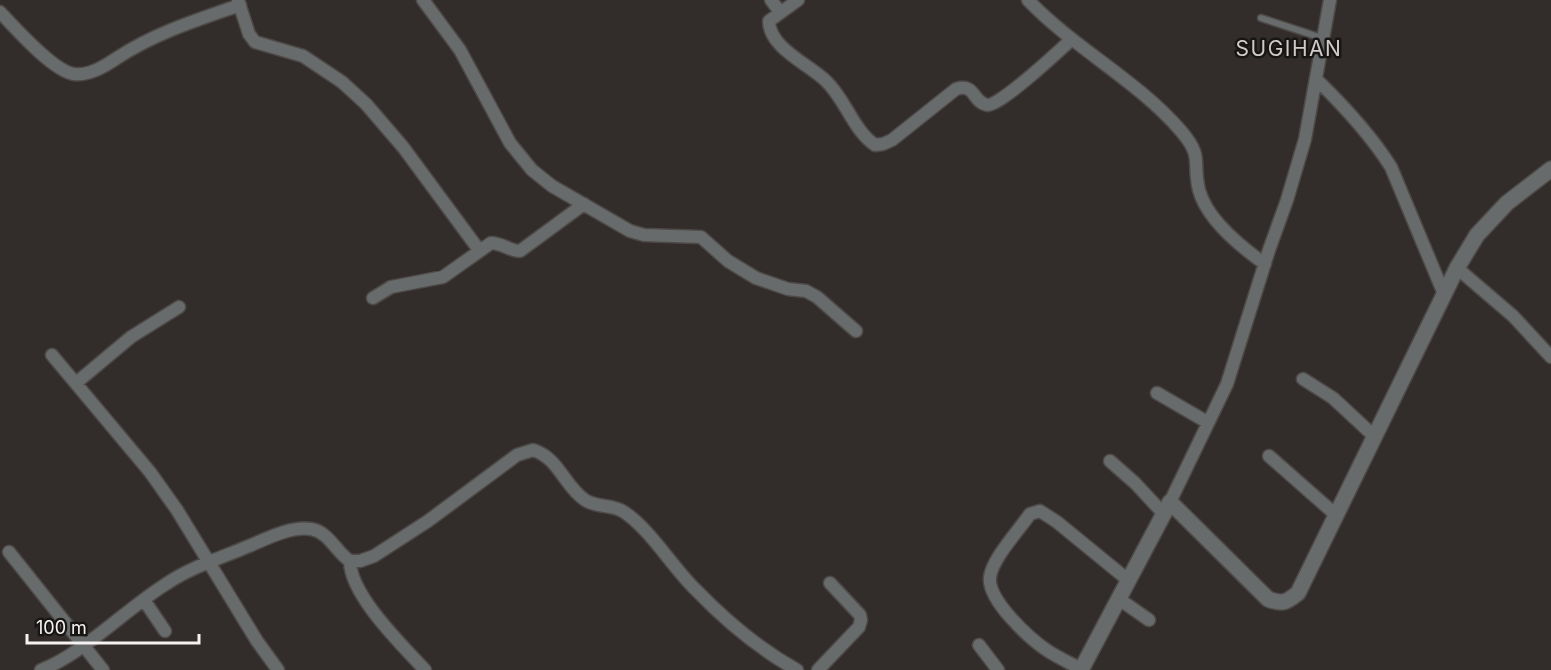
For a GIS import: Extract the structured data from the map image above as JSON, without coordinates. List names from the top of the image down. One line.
{"districts":["SUGIHAN"],"scale_bar":"100 m"}
